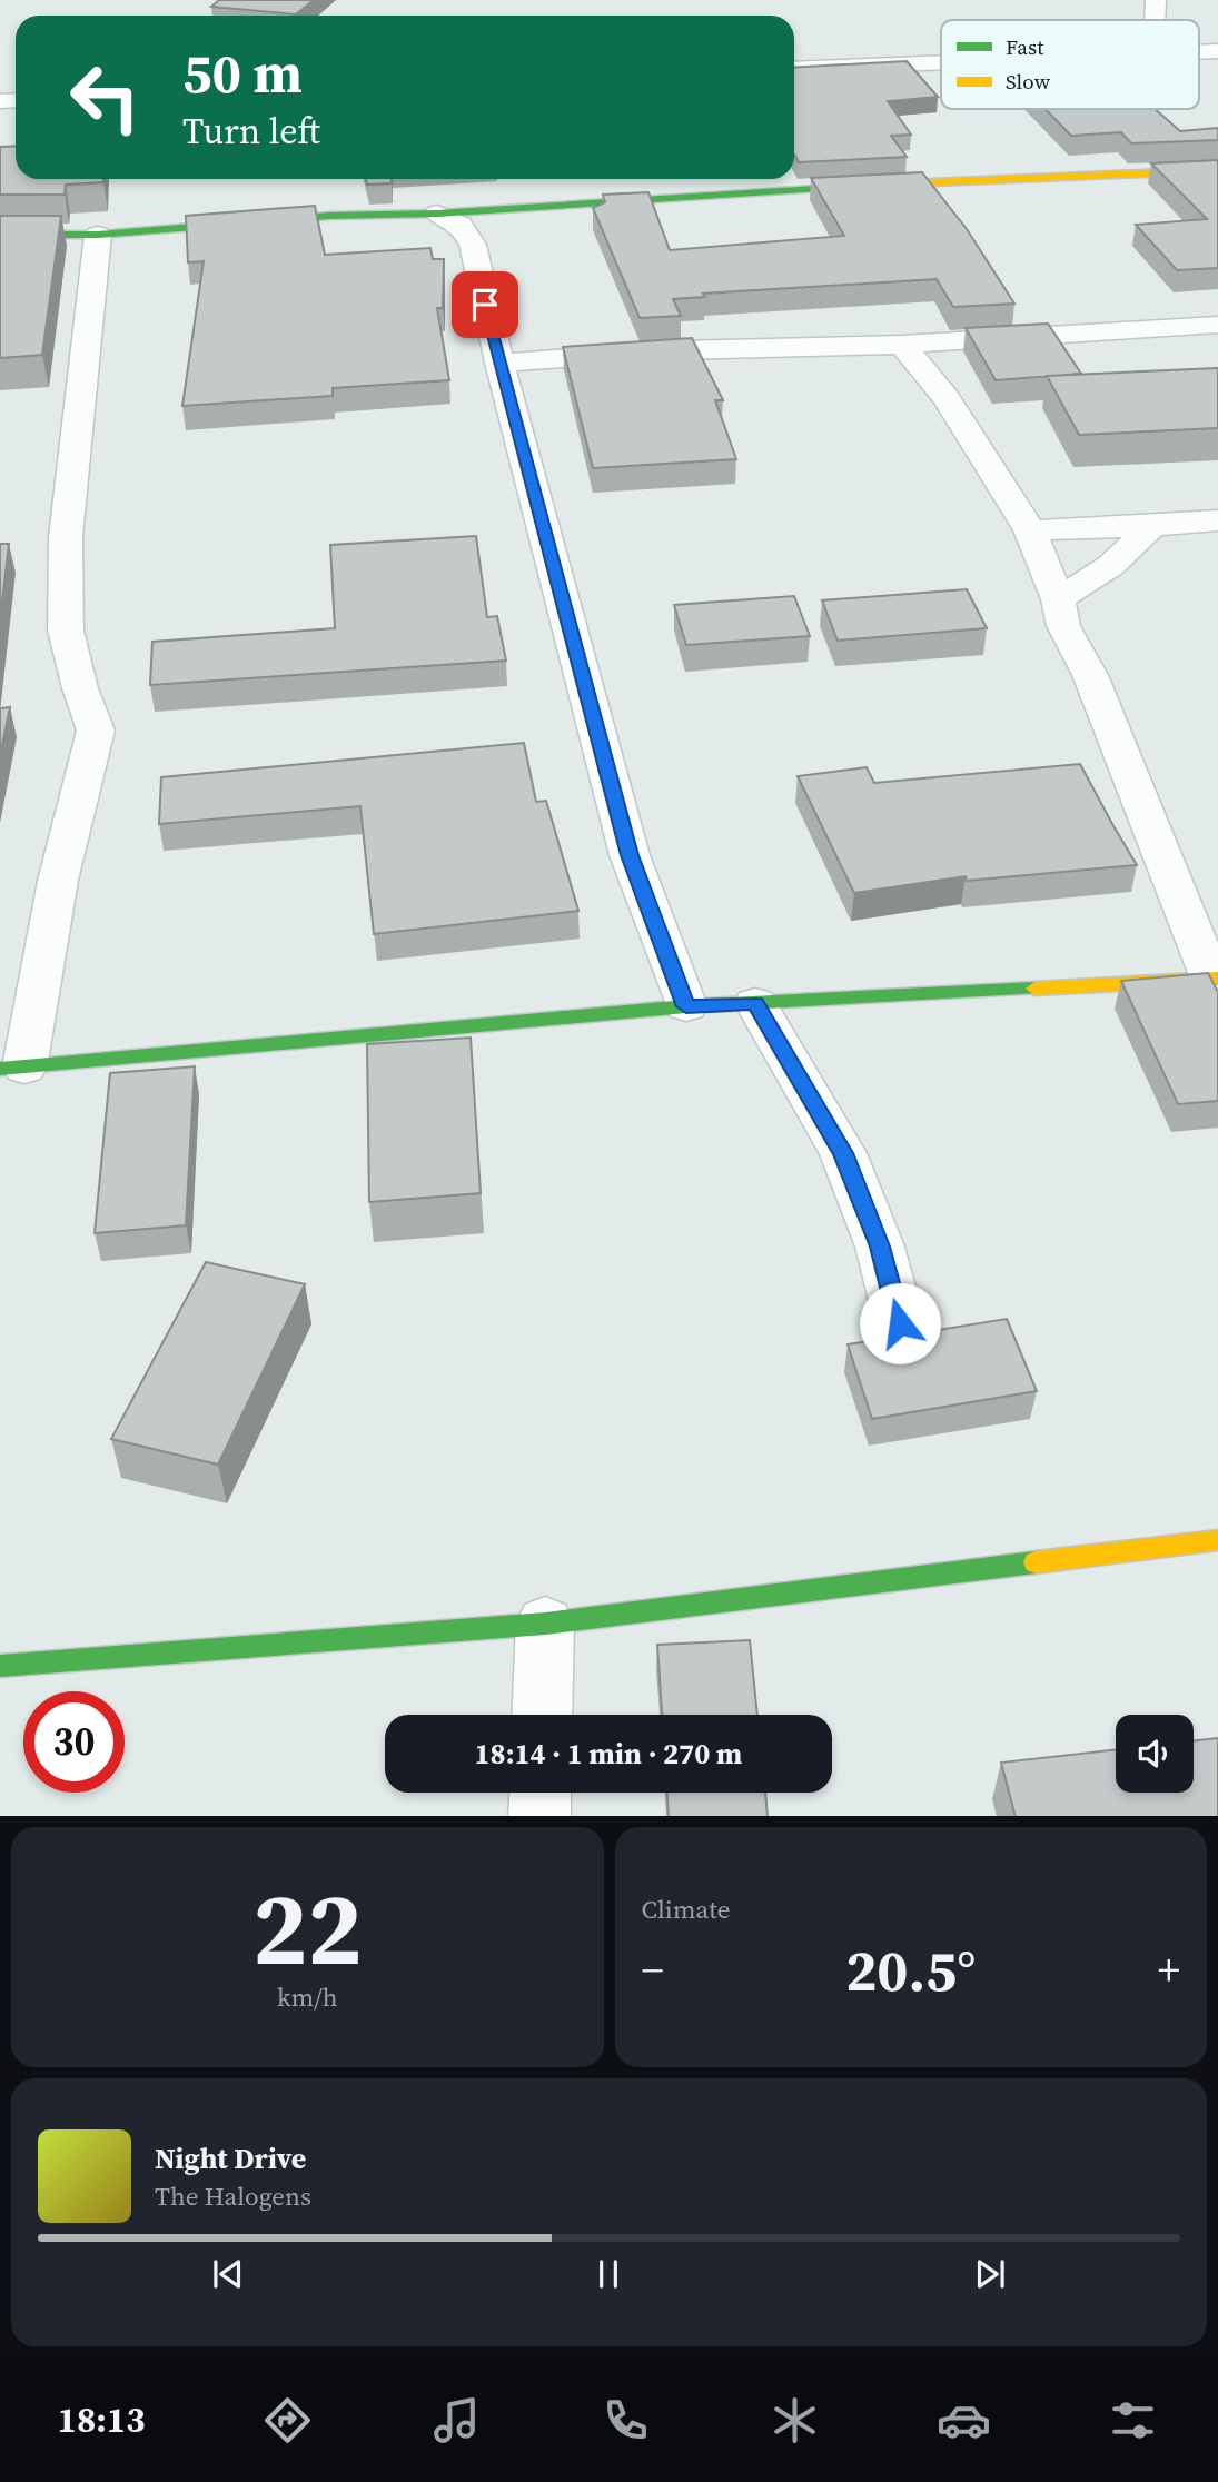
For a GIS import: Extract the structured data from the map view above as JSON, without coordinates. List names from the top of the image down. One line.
{"legend":["Fast","Slow"],"page":{"turn":["50 m","Turn left"],"limit":"30","trip":"18:14 · 1 min · 270 m","tile":[["22","km/h"],"Climate"],"heat":["−","20.5°","+"],"song":["Night Drive","The Halogens"],"tabs":"18:13"}}
